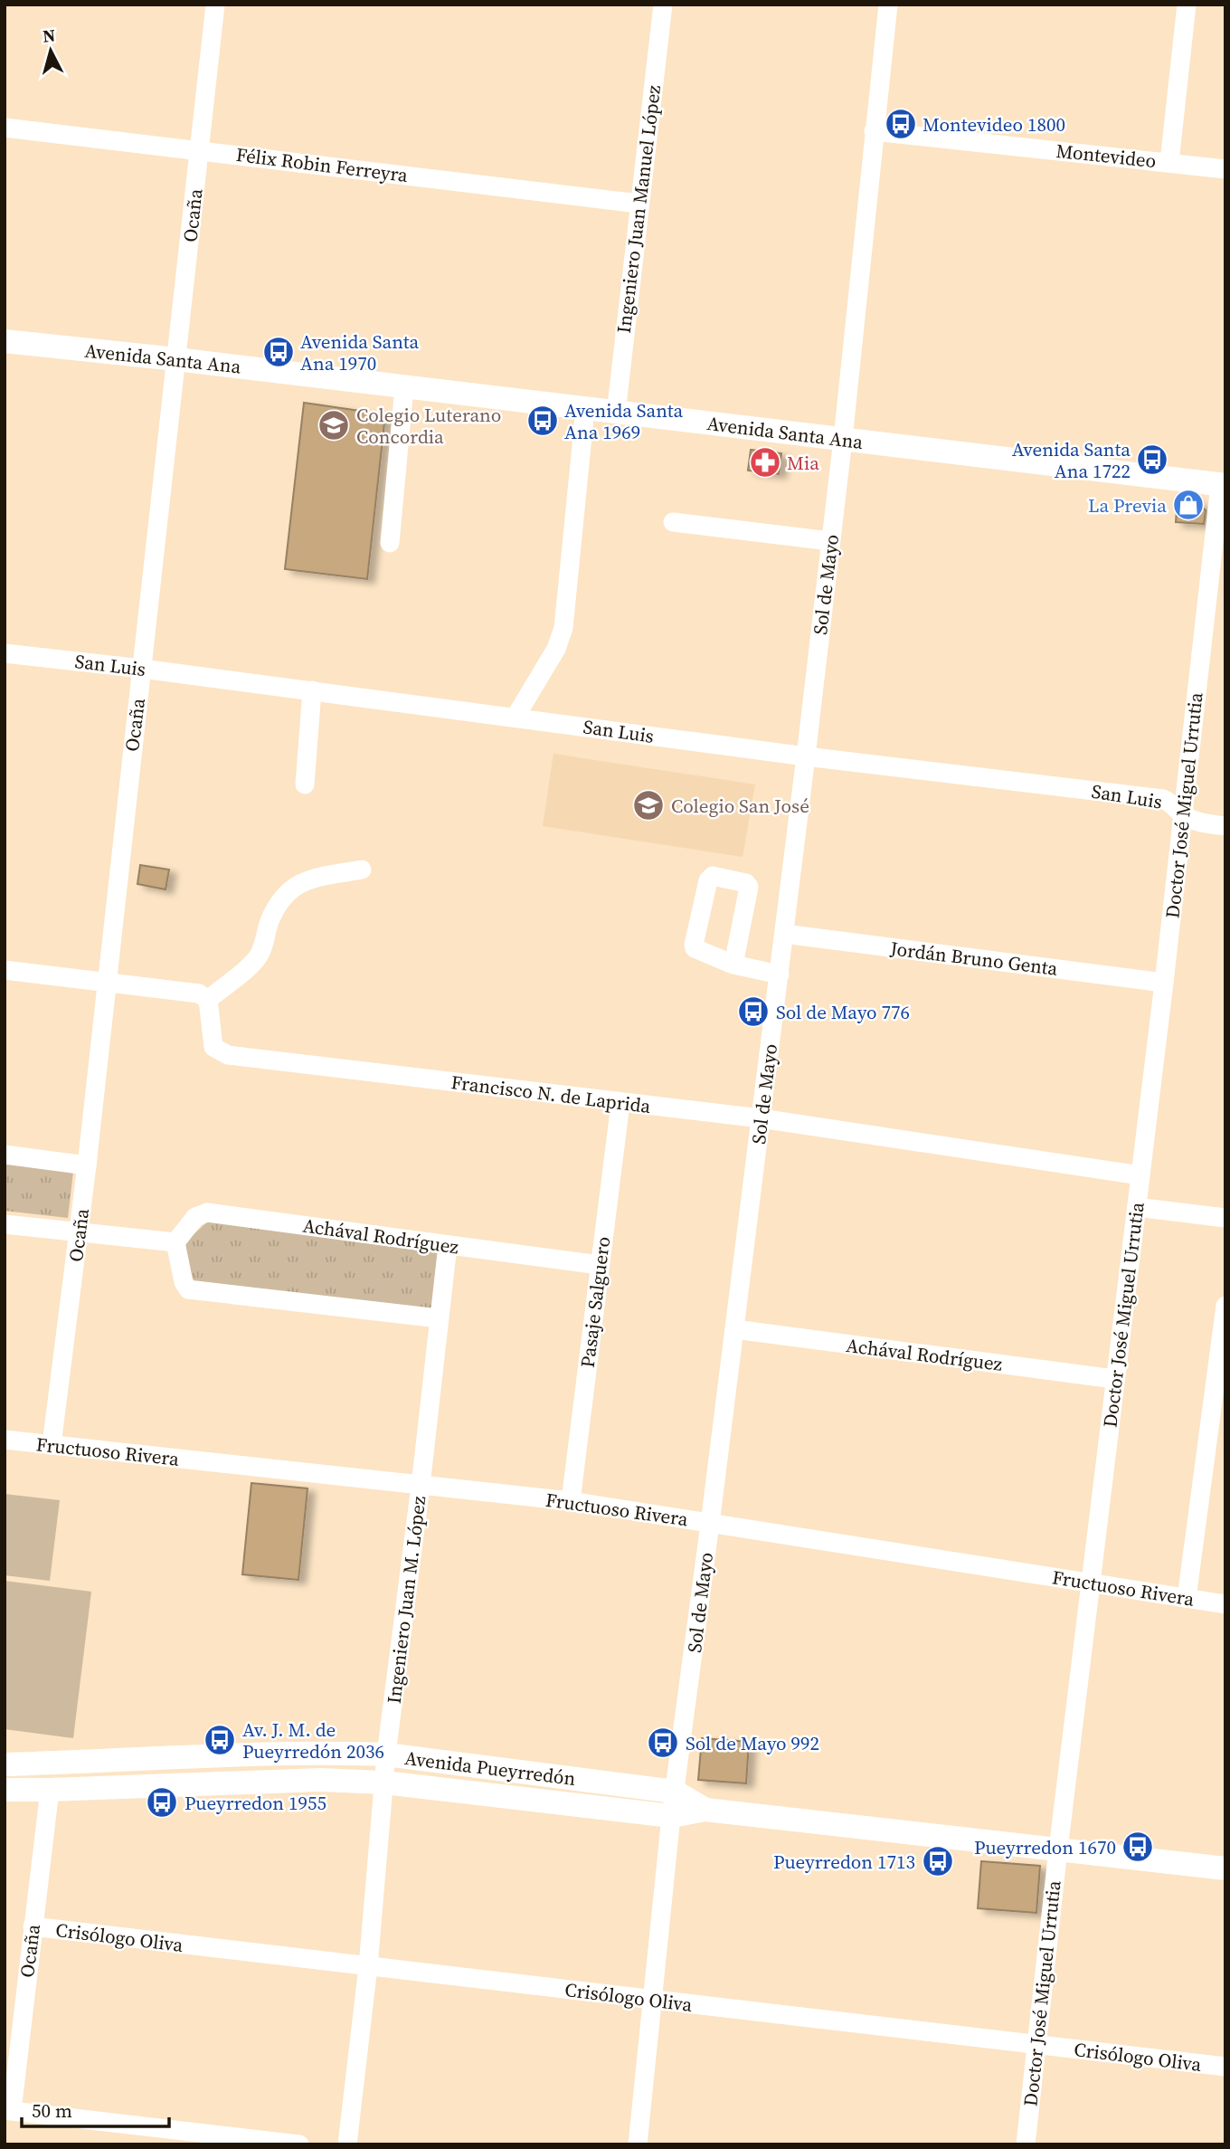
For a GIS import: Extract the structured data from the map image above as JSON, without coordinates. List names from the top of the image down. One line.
{"streets":{"main road":["Avenida Santa Ana","Avenida Pueyrredón"],"street":["Montevideo","Félix Robin Ferreyra","Ingeniero Juan Manuel López","Ocaña","Sol de Mayo","San Luis","Doctor José Miguel Urrutia","Jordán Bruno Genta","Francisco N. de Laprida","Achával Rodríguez","Pasaje Salguero","Fructuoso Rivera","Ingeniero Juan M. López","Crisólogo Oliva"]},"crossings":[["Montevideo","Sol de Mayo"],["Félix Robin Ferreyra","Ingeniero Juan Manuel López"],["Félix Robin Ferreyra","Ocaña"],["Ingeniero Juan Manuel López","Avenida Santa Ana"],["Ocaña","Avenida Santa Ana"],["Ocaña","San Luis"],["Ocaña","Fructuoso Rivera"],["Ocaña","Avenida Pueyrredón"],["Ocaña","Crisólogo Oliva"],["Avenida Santa Ana","Sol de Mayo"],["Avenida Santa Ana","Doctor José Miguel Urrutia"],["Sol de Mayo","San Luis"],["Sol de Mayo","Jordán Bruno Genta"],["Sol de Mayo","Francisco N. de Laprida"],["Sol de Mayo","Achával Rodríguez"],["Sol de Mayo","Fructuoso Rivera"],["Sol de Mayo","Avenida Pueyrredón"],["Sol de Mayo","Crisólogo Oliva"],["San Luis","Doctor José Miguel Urrutia"],["Doctor José Miguel Urrutia","Jordán Bruno Genta"],["Doctor José Miguel Urrutia","Francisco N. de Laprida"],["Doctor José Miguel Urrutia","Achával Rodríguez"],["Doctor José Miguel Urrutia","Fructuoso Rivera"],["Doctor José Miguel Urrutia","Avenida Pueyrredón"],["Doctor José Miguel Urrutia","Crisólogo Oliva"],["Francisco N. de Laprida","Pasaje Salguero"],["Achával Rodríguez","Pasaje Salguero"],["Achával Rodríguez","Ingeniero Juan M. López"],["Pasaje Salguero","Fructuoso Rivera"],["Fructuoso Rivera","Ingeniero Juan M. López"],["Ingeniero Juan M. López","Avenida Pueyrredón"],["Ingeniero Juan M. López","Crisólogo Oliva"]],"places":{"bus stop":["Montevideo 1800","Avenida Santa Ana 1970","Avenida Santa Ana 1969","Avenida Santa Ana 1722","Sol de Mayo 776","Av. J. M. de Pueyrredón 2036","Sol de Mayo 992","Pueyrredon 1955","Pueyrredon 1670","Pueyrredon 1713"],"school or university":["Colegio Luterano Concordia","Colegio San José"],"pharmacy":["Mia"],"shop":["La Previa"]},"scale_bar":"50 m","north":"top"}
